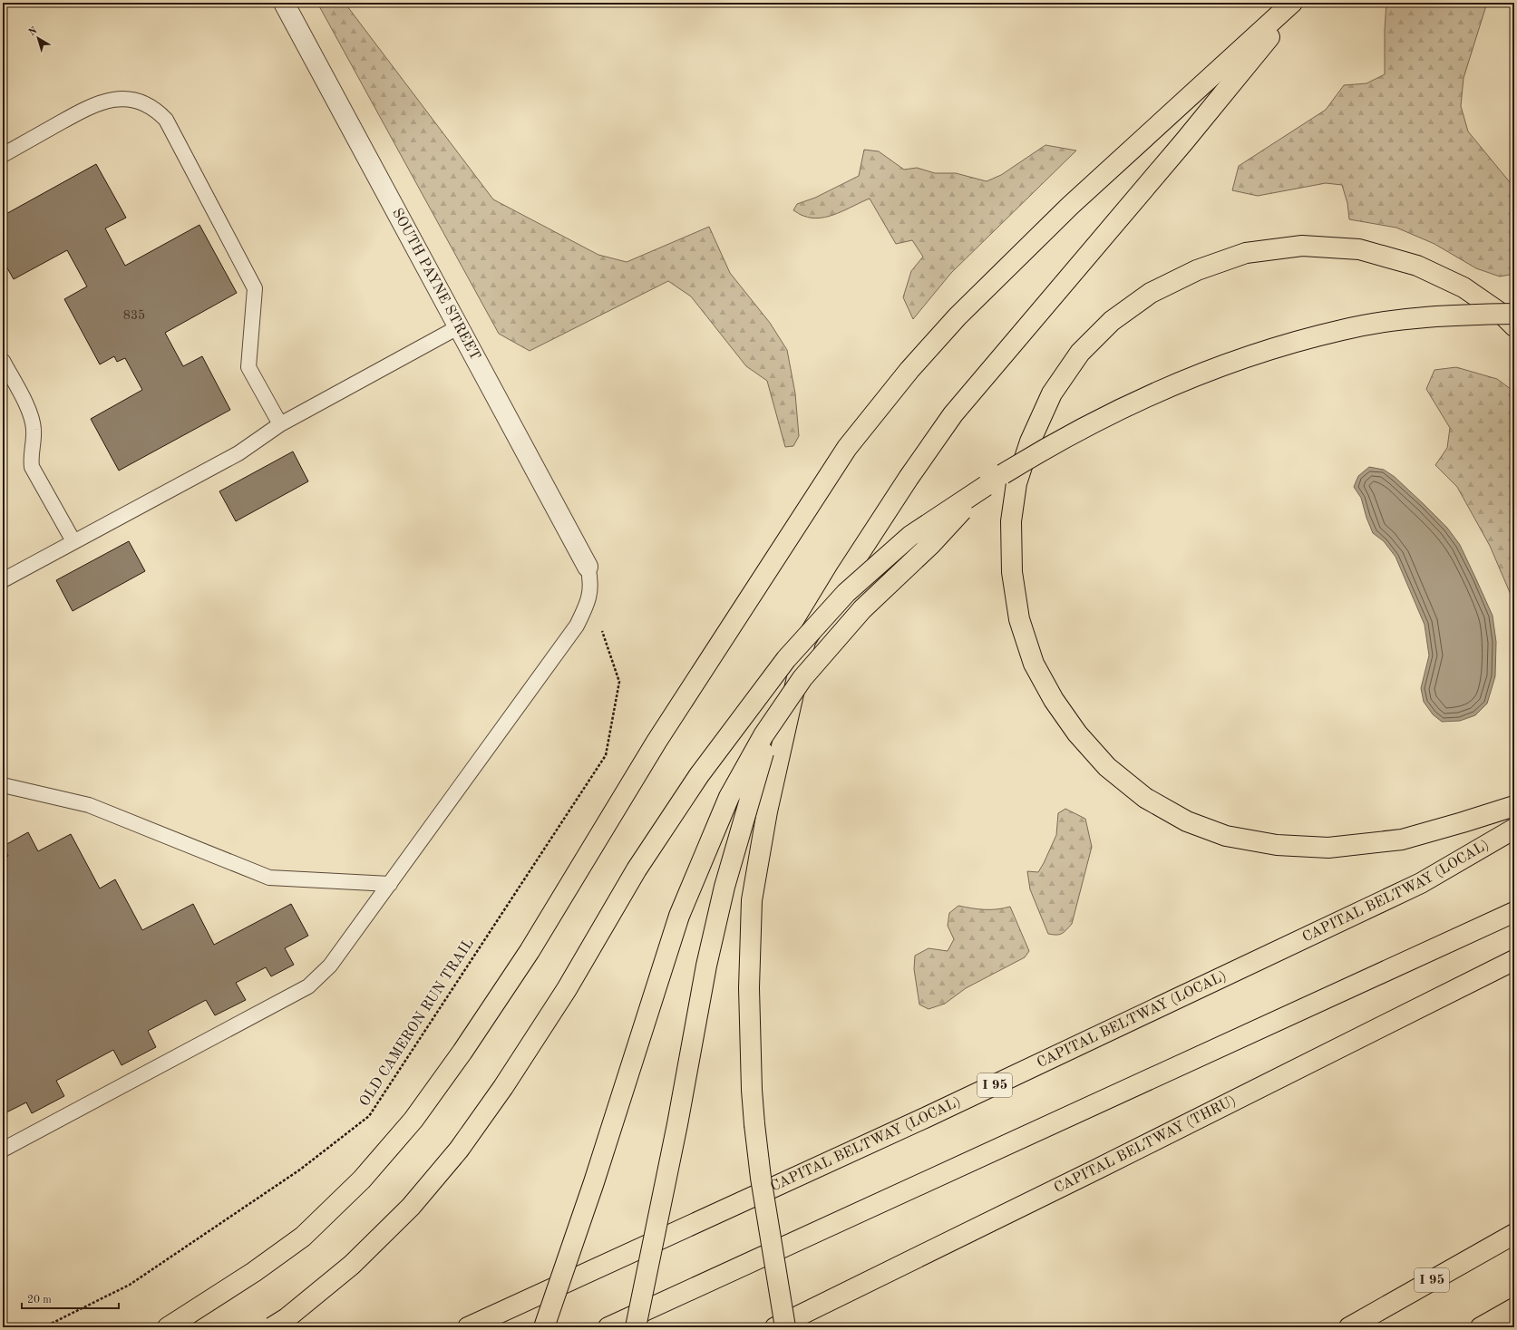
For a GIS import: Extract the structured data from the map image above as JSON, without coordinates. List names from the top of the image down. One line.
{"streets":{"highway":["CAPITAL BELTWAY (LOCAL)","I 95","CAPITAL BELTWAY (THRU)"],"street":["SOUTH PAYNE STREET"],"path":["OLD CAMERON RUN TRAIL"]},"house_numbers":["835"],"scale_bar":"20 m","north":"top left"}
